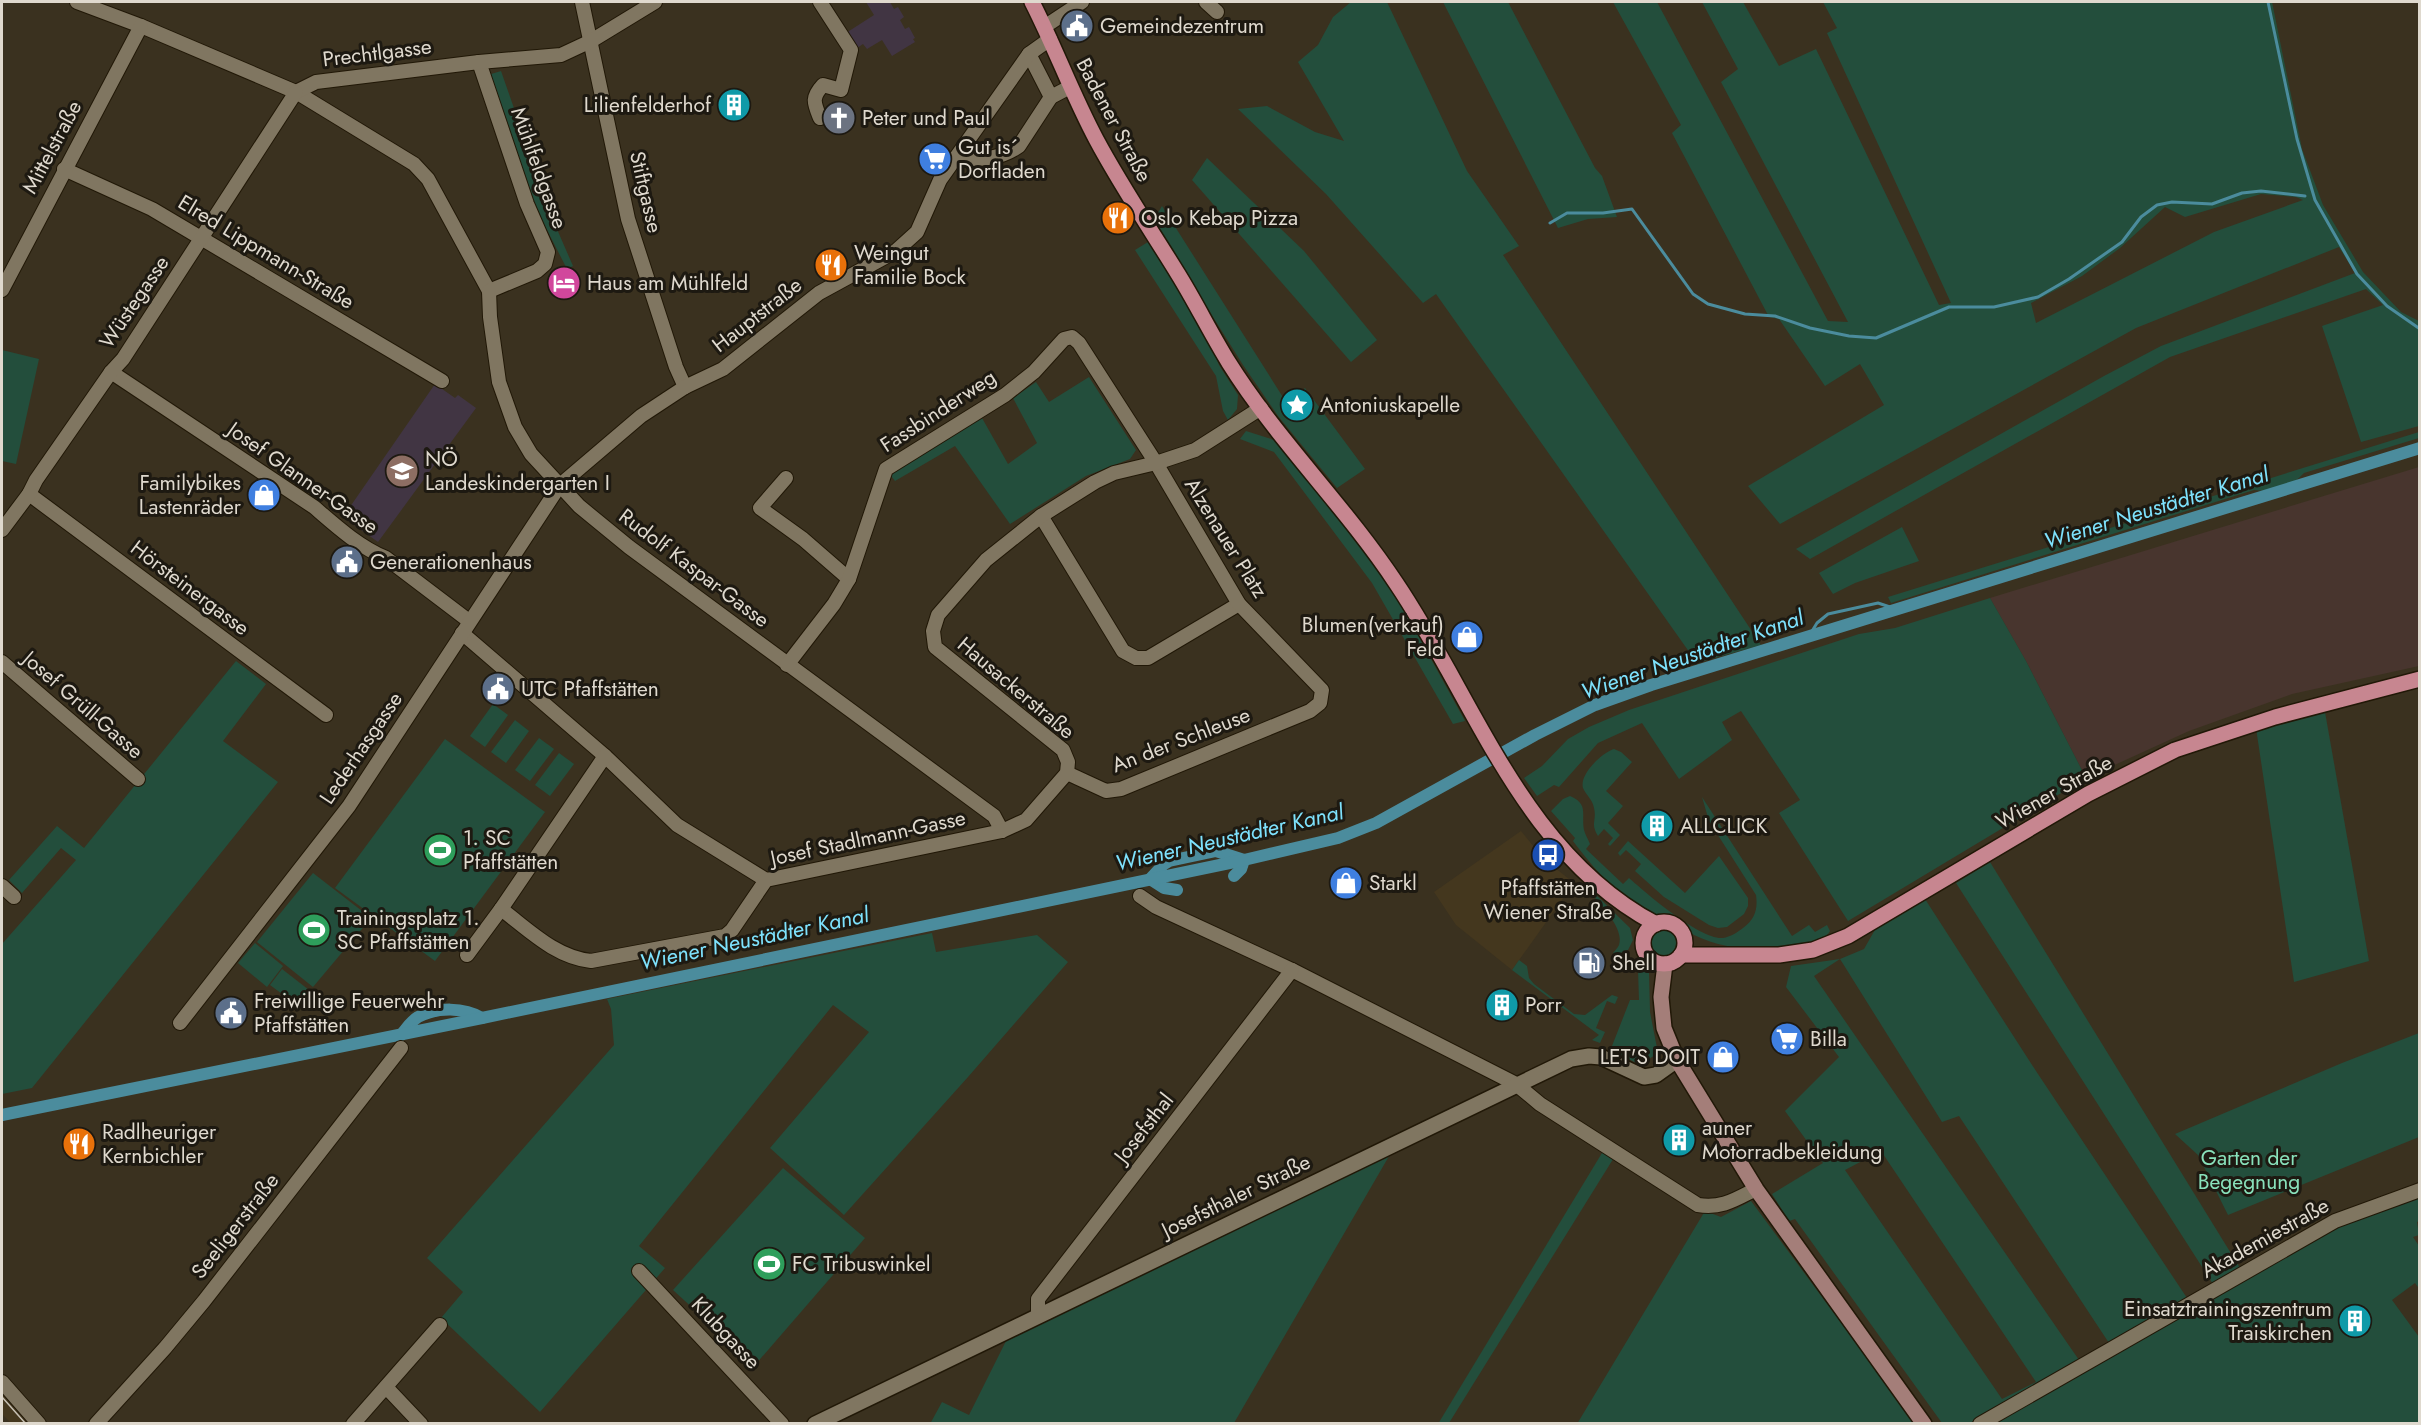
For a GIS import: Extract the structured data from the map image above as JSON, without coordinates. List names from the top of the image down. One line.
{"streets":{"main road":["Badener Straße","Wiener Straße"],"street":["Prechtlgasse","Mittelstraße","Mühlfeldgasse","Stiftgasse","Elred Lippmann-Straße","Wüstegasse","Hauptstraße","Fassbinderweg","Josef Glanner-Gasse","Alzenauer Platz","Rudolf Kaspar-Gasse","Hörsteinergasse","Hausackerstraße","Josef Grüll-Gasse","An der Schleuse","Lederhasgasse","Josef Stadlmann-Gasse","Josefsthal","Josefsthaler Straße","Seeligerstraße","Akademiestraße","Klubgasse"]},"crossings":[["Prechtlgasse","Mühlfeldgasse"],["Prechtlgasse","Stiftgasse"],["Prechtlgasse","Wüstegasse"],["Prechtlgasse","Rudolf Kaspar-Gasse"],["Badener Straße","Hauptstraße"],["Badener Straße","Hausackerstraße"],["Badener Straße","Wiener Straße"],["Mittelstraße","Elred Lippmann-Straße"],["Mühlfeldgasse","Rudolf Kaspar-Gasse"],["Stiftgasse","Hauptstraße"],["Elred Lippmann-Straße","Wüstegasse"],["Wüstegasse","Josef Glanner-Gasse"],["Wüstegasse","Rudolf Kaspar-Gasse"],["Wüstegasse","Hörsteinergasse"],["Hauptstraße","Rudolf Kaspar-Gasse"],["Hauptstraße","Lederhasgasse"],["Fassbinderweg","Alzenauer Platz"],["Fassbinderweg","Rudolf Kaspar-Gasse"],["Josef Glanner-Gasse","Lederhasgasse"],["Alzenauer Platz","Hausackerstraße"],["Alzenauer Platz","An der Schleuse"],["Rudolf Kaspar-Gasse","Hausackerstraße"],["Rudolf Kaspar-Gasse","Lederhasgasse"],["Rudolf Kaspar-Gasse","Josef Stadlmann-Gasse"],["Hausackerstraße","An der Schleuse"],["Hausackerstraße","Wiener Straße"],["Hausackerstraße","Josef Stadlmann-Gasse"],["Josefsthal","Josefsthaler Straße"]],"water":["Wiener Neustädter Kanal"],"parks":["Garten der Begegnung"],"places":{"public building":["Gemeindezentrum","Generationenhaus","UTC Pfaffstätten","Freiwillige Feuerwehr Pfaffstätten"],"building":["Lilienfelderhof","ALLCLICK","Porr","auner Motorradbekleidung","Einsatztrainingszentrum Traiskirchen"],"church":["Peter und Paul"],"supermarket":["Gut is´ Dorfladen","Billa"],"restaurant":["Oslo Kebap Pizza","Weingut Familie Bock","Radlheuriger Kernbichler"],"hotel":["Haus am Mühlfeld"],"place":["Antoniuskapelle"],"school or university":["NÖ Landeskindergarten I"],"shop":["Familybikes Lastenräder","Blumen(verkauf) Feld","Starkl","LET'S DOIT"],"sports":["1. SC Pfaffstätten","Trainingsplatz 1. SC Pfaffstättten","FC Tribuswinkel"],"bus stop":["Pfaffstätten Wiener Straße"],"fuel station":["Shell"]}}
